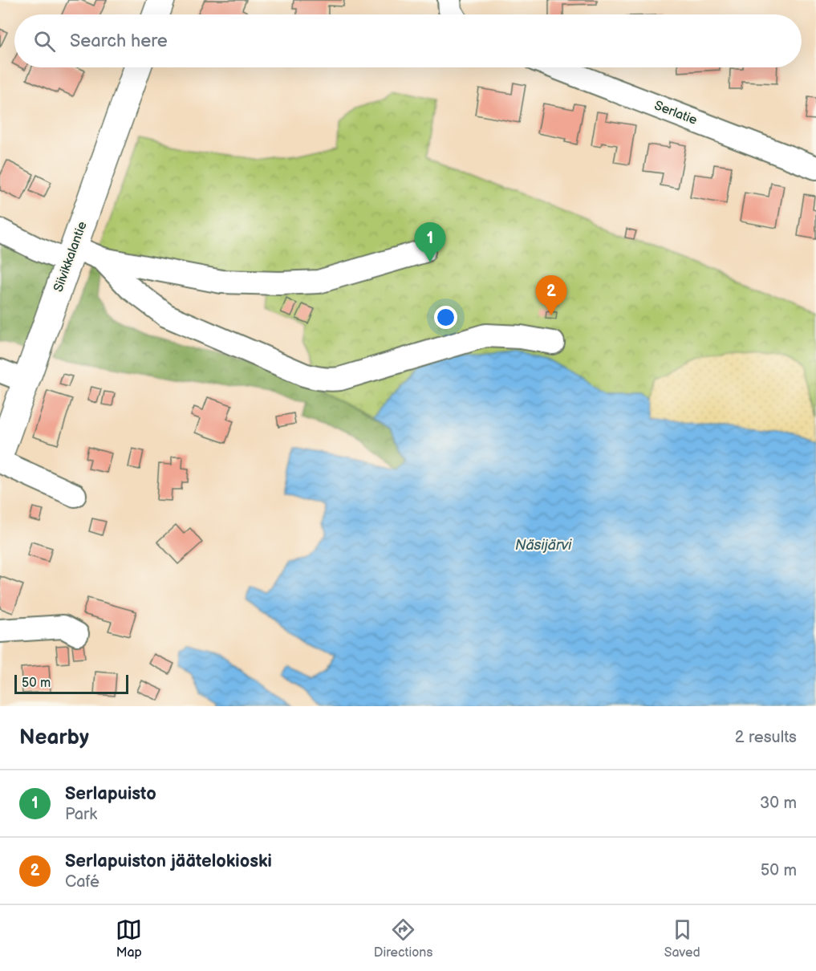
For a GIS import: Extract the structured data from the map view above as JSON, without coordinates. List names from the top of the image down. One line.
{"streets":{"main road":["Siivikkalantie"],"street":["Serlatie"]},"water":["Näsijärvi"],"scale_bar":"50 m","page":{"search":"Search here","pins":["1","2"],"scale":"50 m","heading":["Nearby","2 results"],"list":[{"mark":"1","name":"Serlapuisto","note":"Park","value":"30 m"},{"mark":"2","name":"Serlapuiston jäätelokioski","note":"Café","value":"50 m"}],"nav":["Map","Directions","Saved"]}}
